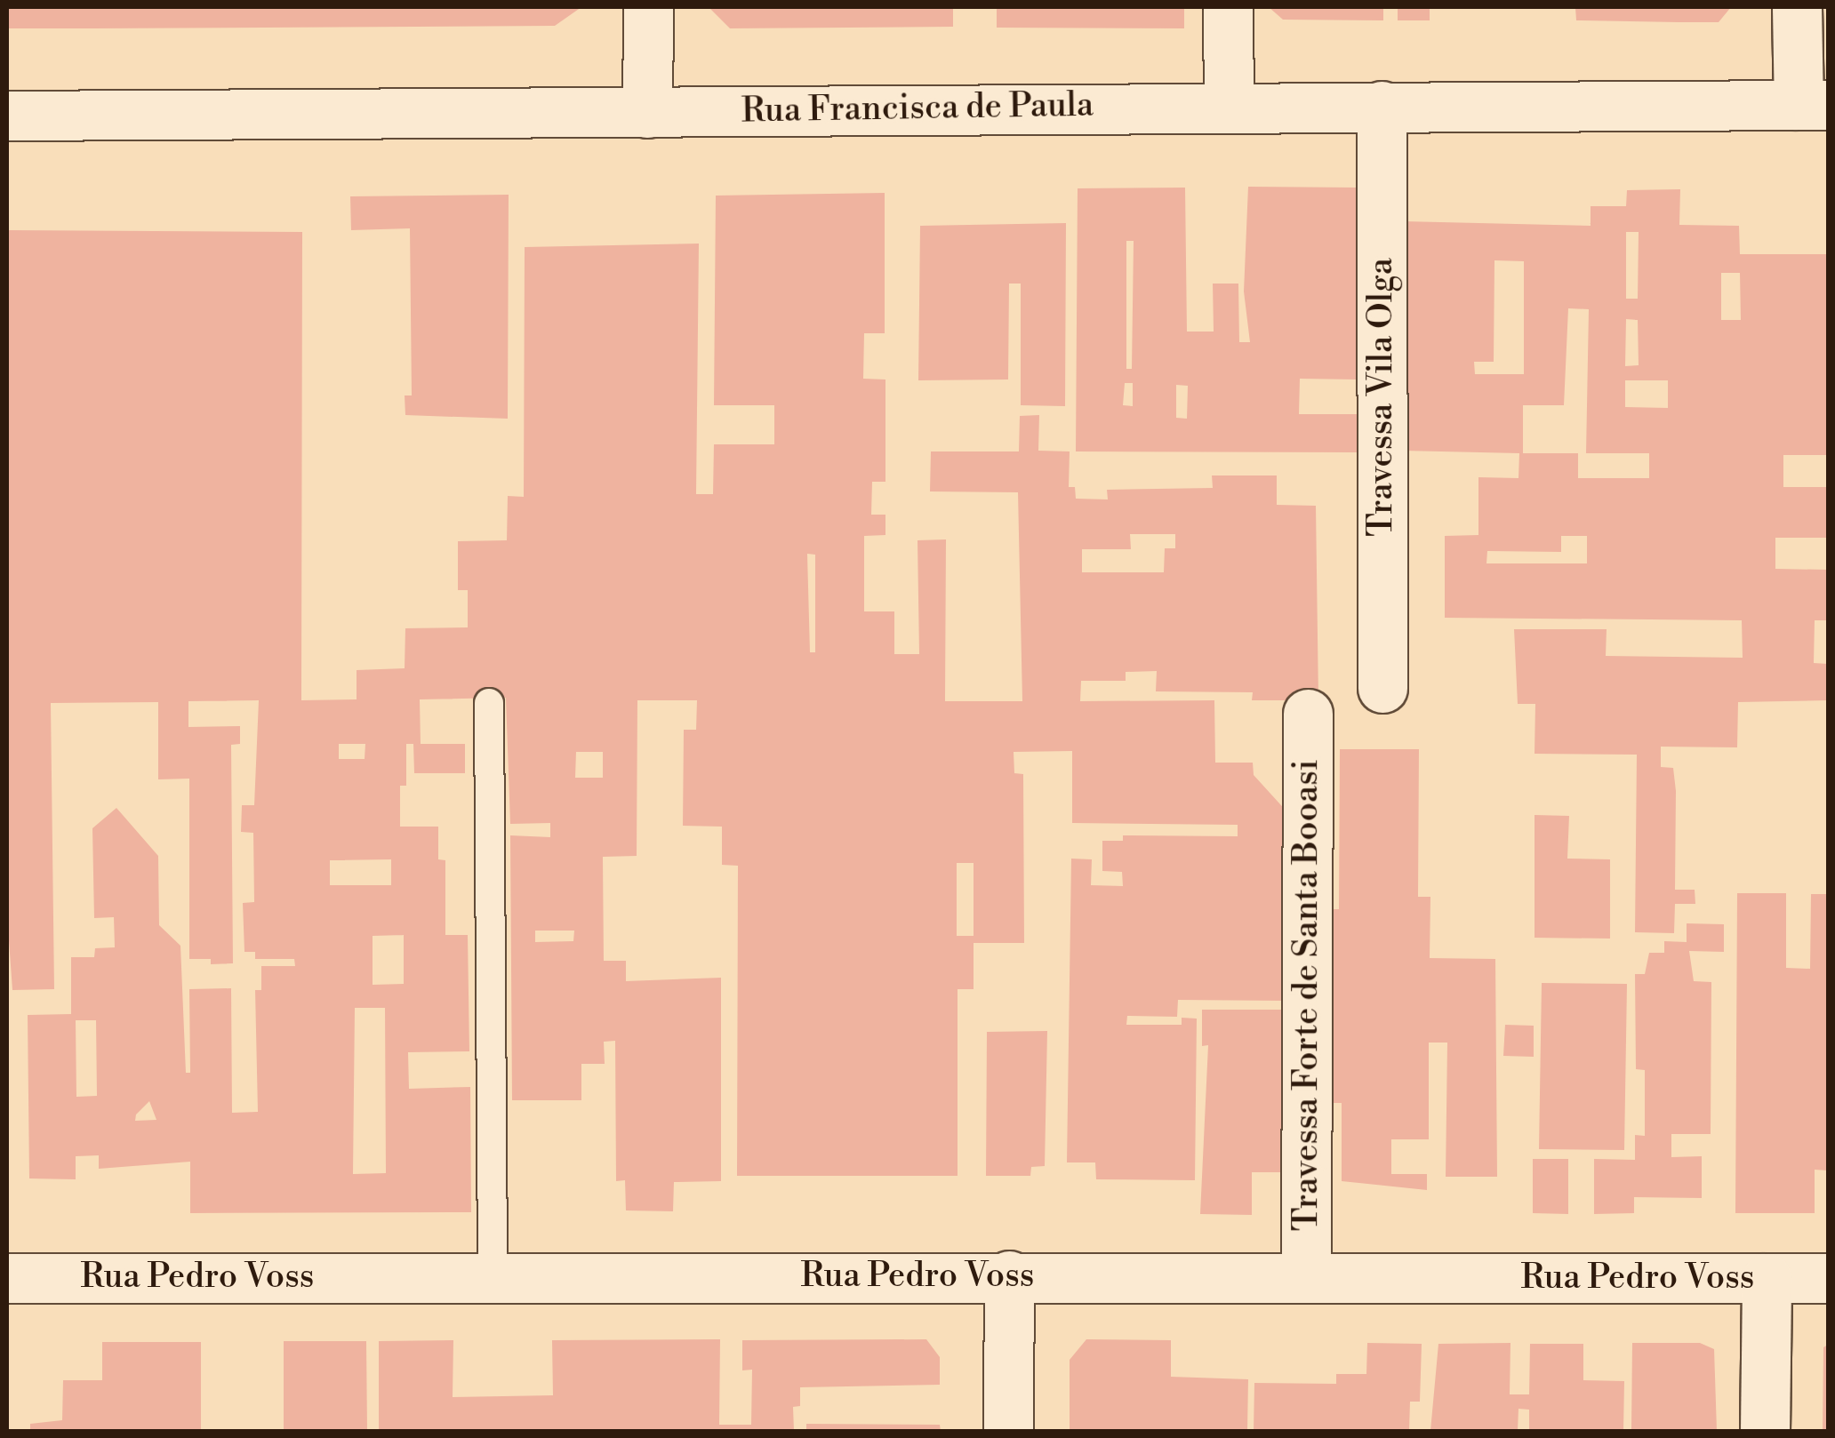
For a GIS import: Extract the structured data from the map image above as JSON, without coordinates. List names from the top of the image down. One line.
{"streets":{"street":["Rua Francisca de Paula","Travessa Vila Olga","Travessa Forte de Santa Booasi","Rua Pedro Voss"]},"crossings":[["Rua Francisca de Paula","Travessa Vila Olga"],["Travessa Forte de Santa Booasi","Rua Pedro Voss"]]}
